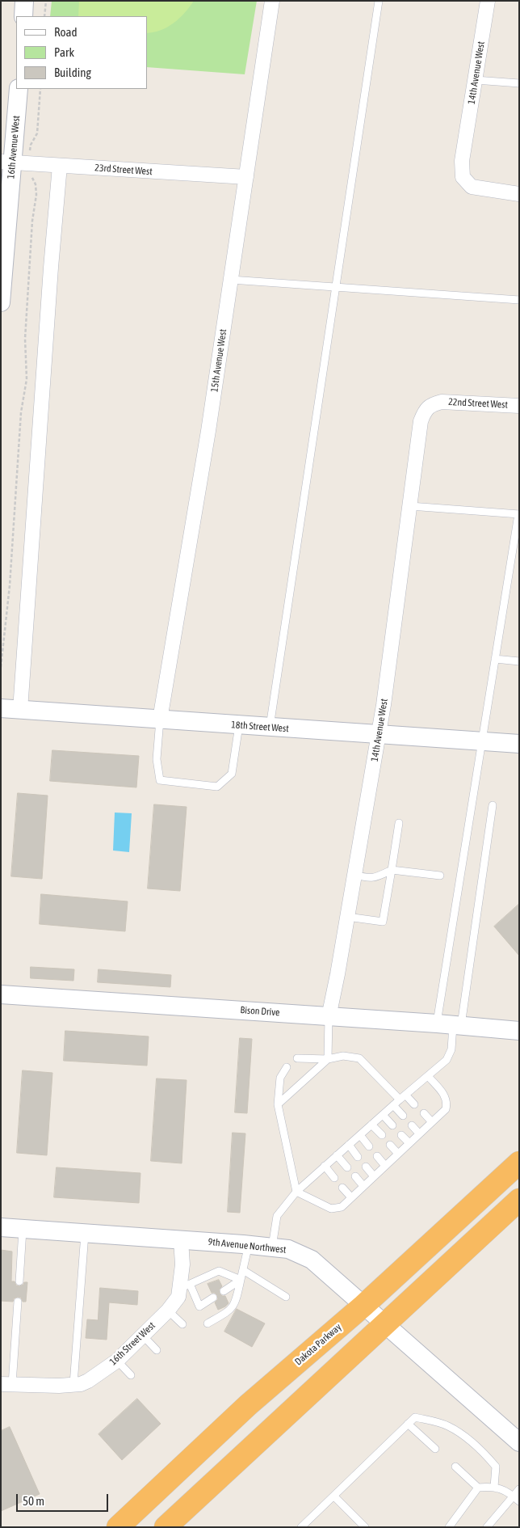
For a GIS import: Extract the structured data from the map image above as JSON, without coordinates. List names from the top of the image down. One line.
{"streets":{"highway":["Dakota Parkway"],"street":["14th Avenue West","16th Avenue West","23rd Street West","15th Avenue West","22nd Street West","18th Street West","Bison Drive","9th Avenue Northwest","16th Street West"]},"crossings":[["14th Avenue West","22nd Street West"],["14th Avenue West","18th Street West"],["14th Avenue West","Bison Drive"],["16th Avenue West","23rd Street West"],["23rd Street West","15th Avenue West"],["15th Avenue West","18th Street West"],["9th Avenue Northwest","16th Street West"],["9th Avenue Northwest","Dakota Parkway"]],"legend":["Road","Park","Building"],"scale_bar":"50 m"}
